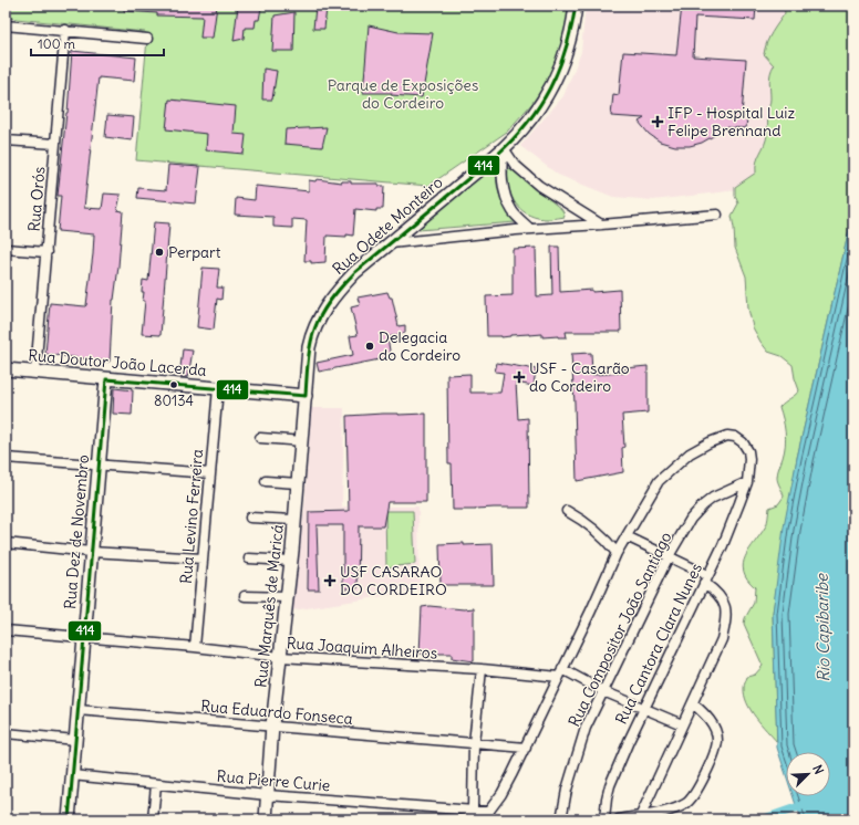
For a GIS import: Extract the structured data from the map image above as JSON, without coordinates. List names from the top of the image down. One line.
{"streets":{"main road":["Rua Odete Monteiro","Rua Doutor João Lacerda","Rua Dez de Novembro","Rua Marquês de Maricá"],"street":["Rua Orós","Rua Levino Ferreira","Rua Compositor João Santiago","Rua Cantora Clara Nunes","Rua Joaquim Alheiros","Rua Eduardo Fonseca","Rua Pierre Curie"]},"crossings":[["Rua Orós","Rua Doutor João Lacerda"],["Rua Odete Monteiro","Rua Doutor João Lacerda"],["Rua Odete Monteiro","Rua Marquês de Maricá"],["Rua Doutor João Lacerda","Rua Levino Ferreira"],["Rua Doutor João Lacerda","Rua Dez de Novembro"],["Rua Doutor João Lacerda","Rua Marquês de Maricá"],["Rua Levino Ferreira","Rua Joaquim Alheiros"],["Rua Dez de Novembro","Rua Joaquim Alheiros"],["Rua Dez de Novembro","Rua Eduardo Fonseca"],["Rua Dez de Novembro","Rua Pierre Curie"],["Rua Marquês de Maricá","Rua Joaquim Alheiros"],["Rua Marquês de Maricá","Rua Eduardo Fonseca"],["Rua Marquês de Maricá","Rua Pierre Curie"],["Rua Compositor João Santiago","Rua Cantora Clara Nunes"],["Rua Cantora Clara Nunes","Rua Joaquim Alheiros"],["Rua Cantora Clara Nunes","Rua Eduardo Fonseca"],["Rua Cantora Clara Nunes","Rua Pierre Curie"]],"water":["Rio Capibaribe"],"parks":["Parque de Exposições do Cordeiro"],"places":{"health":["IFP - Hospital Luiz Felipe Brennand","USF - Casarão do Cordeiro","USF CASARAO DO CORDEIRO"],"other":["Perpart","Delegacia do Cordeiro","80134"]},"lines":["transit line 414"],"scale_bar":"100 m","north":"top right"}
